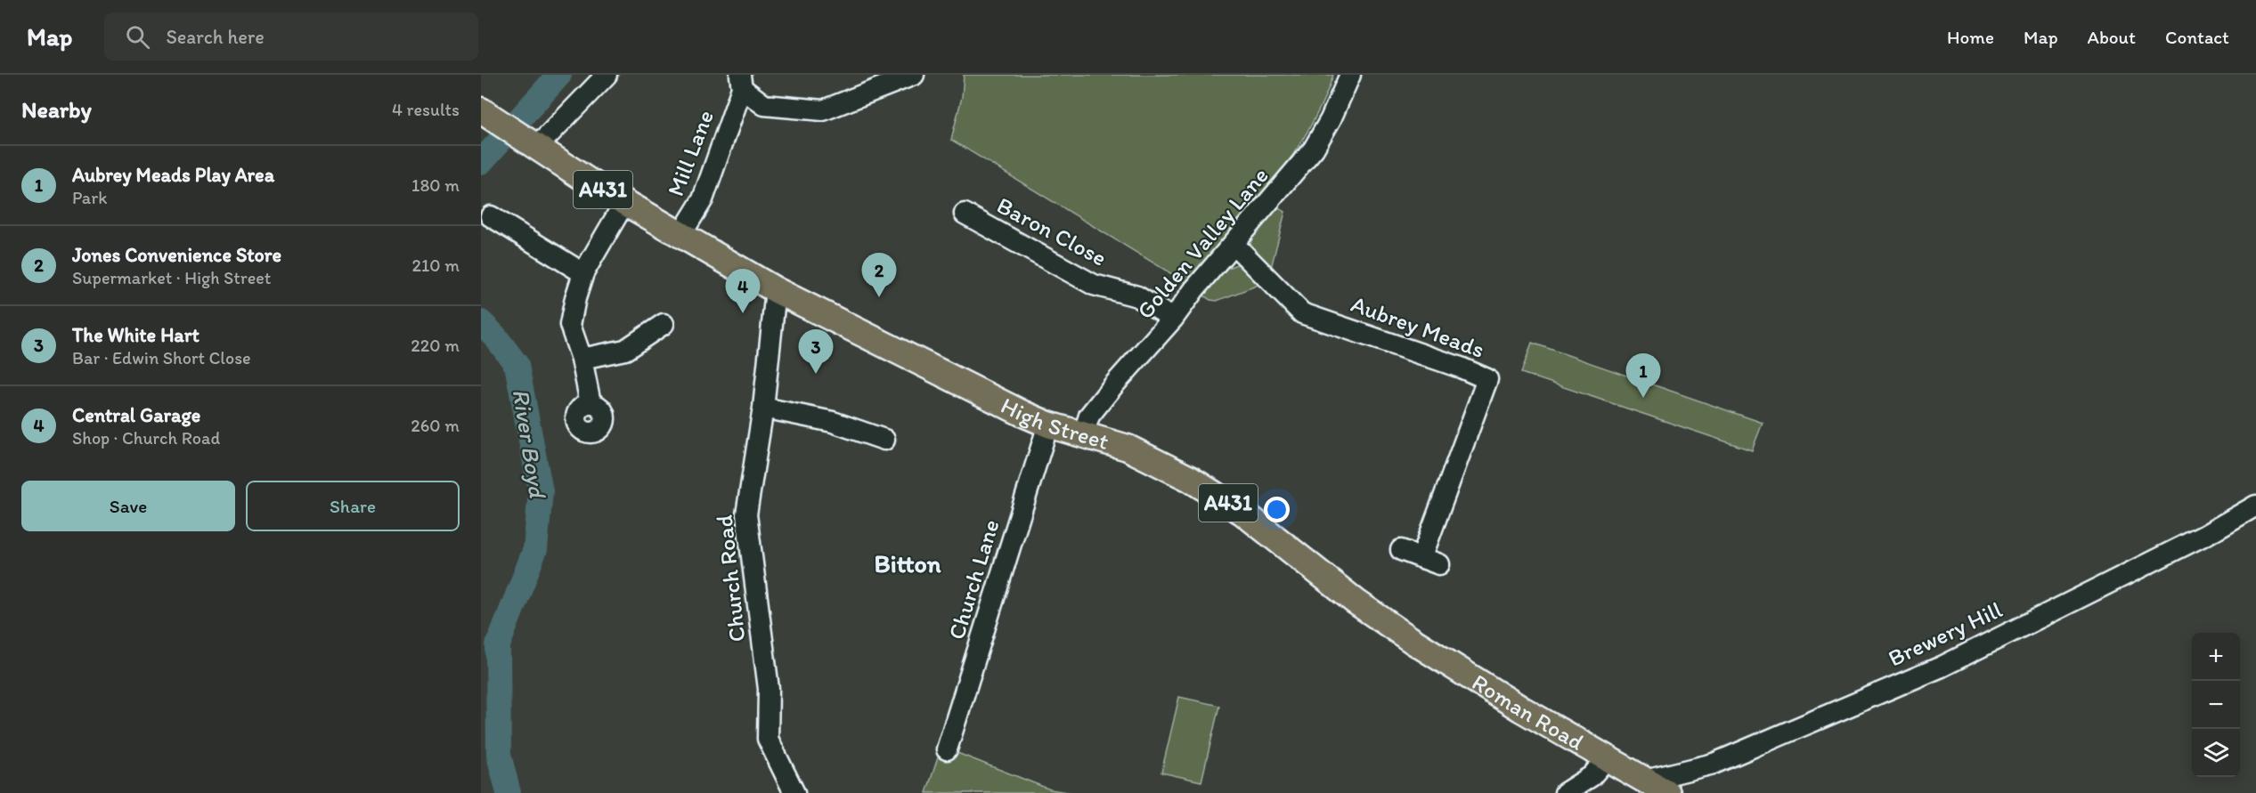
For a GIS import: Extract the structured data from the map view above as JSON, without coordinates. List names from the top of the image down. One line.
{"streets":{"main road":["A431","High Street","Roman Road"],"street":["Mill Lane","Baron Close","Golden Valley Lane","Aubrey Meads","Church Road","Church Lane","Brewery Hill"]},"crossings":[["Mill Lane","A431"],["Mill Lane","High Street"],["A431","High Street"],["A431","Brewery Hill"],["A431","Roman Road"],["Baron Close","Golden Valley Lane"],["Golden Valley Lane","Aubrey Meads"],["Golden Valley Lane","High Street"],["High Street","Church Road"],["High Street","Church Lane"],["High Street","Roman Road"],["Brewery Hill","Roman Road"]],"districts":["Bitton"],"water":["River Boyd"],"page":{"header":"Map","search":"Search here","nav":["Home","Map","About","Contact"],"heading":["Nearby","4 results"],"list":[{"mark":"1","name":"Aubrey Meads Play Area","note":"Park","value":"180 m"},{"mark":"2","name":"Jones Convenience Store","note":"Supermarket · High Street","value":"210 m"},{"mark":"3","name":"The White Hart","note":"Bar · Edwin Short Close","value":"220 m"},{"mark":"4","name":"Central Garage","note":"Shop · Church Road","value":"260 m"}],"pins":["2","4","3","1"],"buttons":["Save","Share"],"map_buttons":["+","−"]}}
